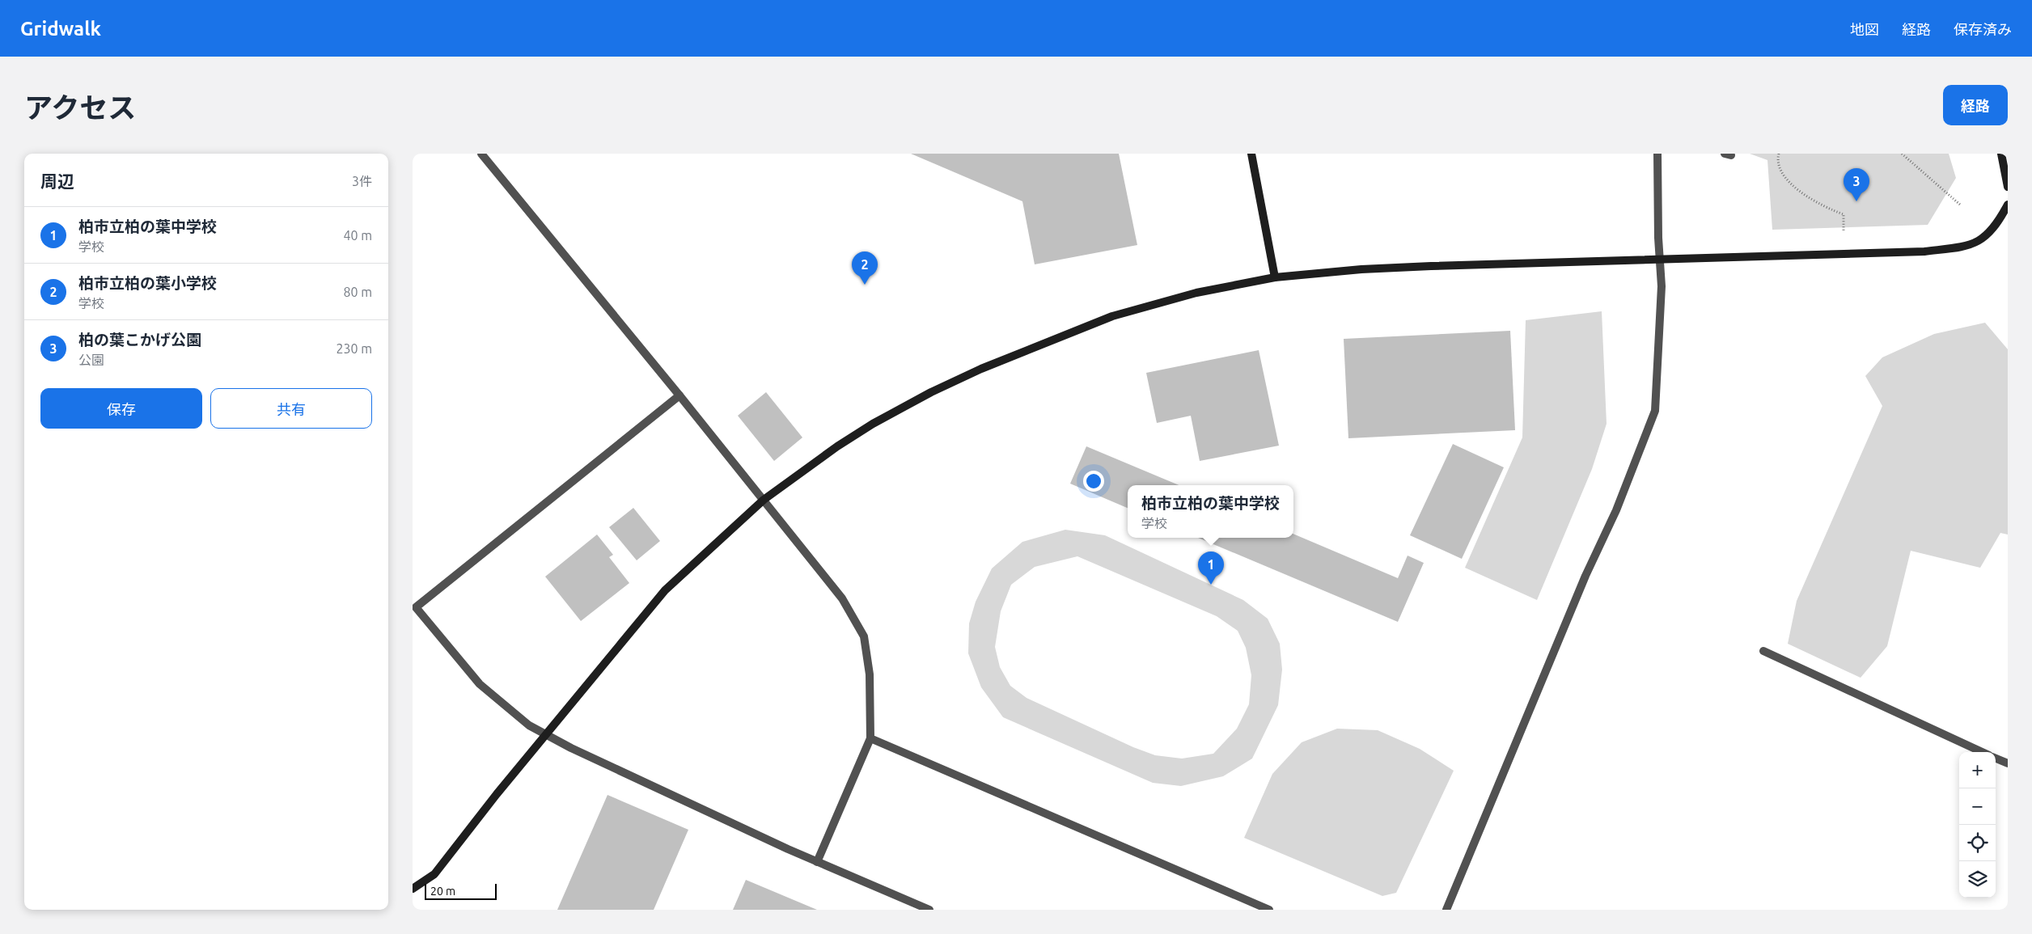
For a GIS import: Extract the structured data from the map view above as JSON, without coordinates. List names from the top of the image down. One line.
{"scale_bar":"20 m","page":{"header":"Gridwalk","nav":["地図","経路","保存済み"],"title":"アクセス","buttons":["経路",["保存","共有"]],"heading":["周辺","3件"],"pins":["3","2","1"],"list":[{"mark":"1","name":"柏市立柏の葉中学校","note":"学校","value":"40 m"},{"mark":"2","name":"柏市立柏の葉小学校","note":"学校","value":"80 m"},{"mark":"3","name":"柏の葉こかげ公園","note":"公園","value":"230 m"}],"popup":["柏市立柏の葉中学校","学校"],"map_buttons":["+","−"],"scale":"20 m"}}
